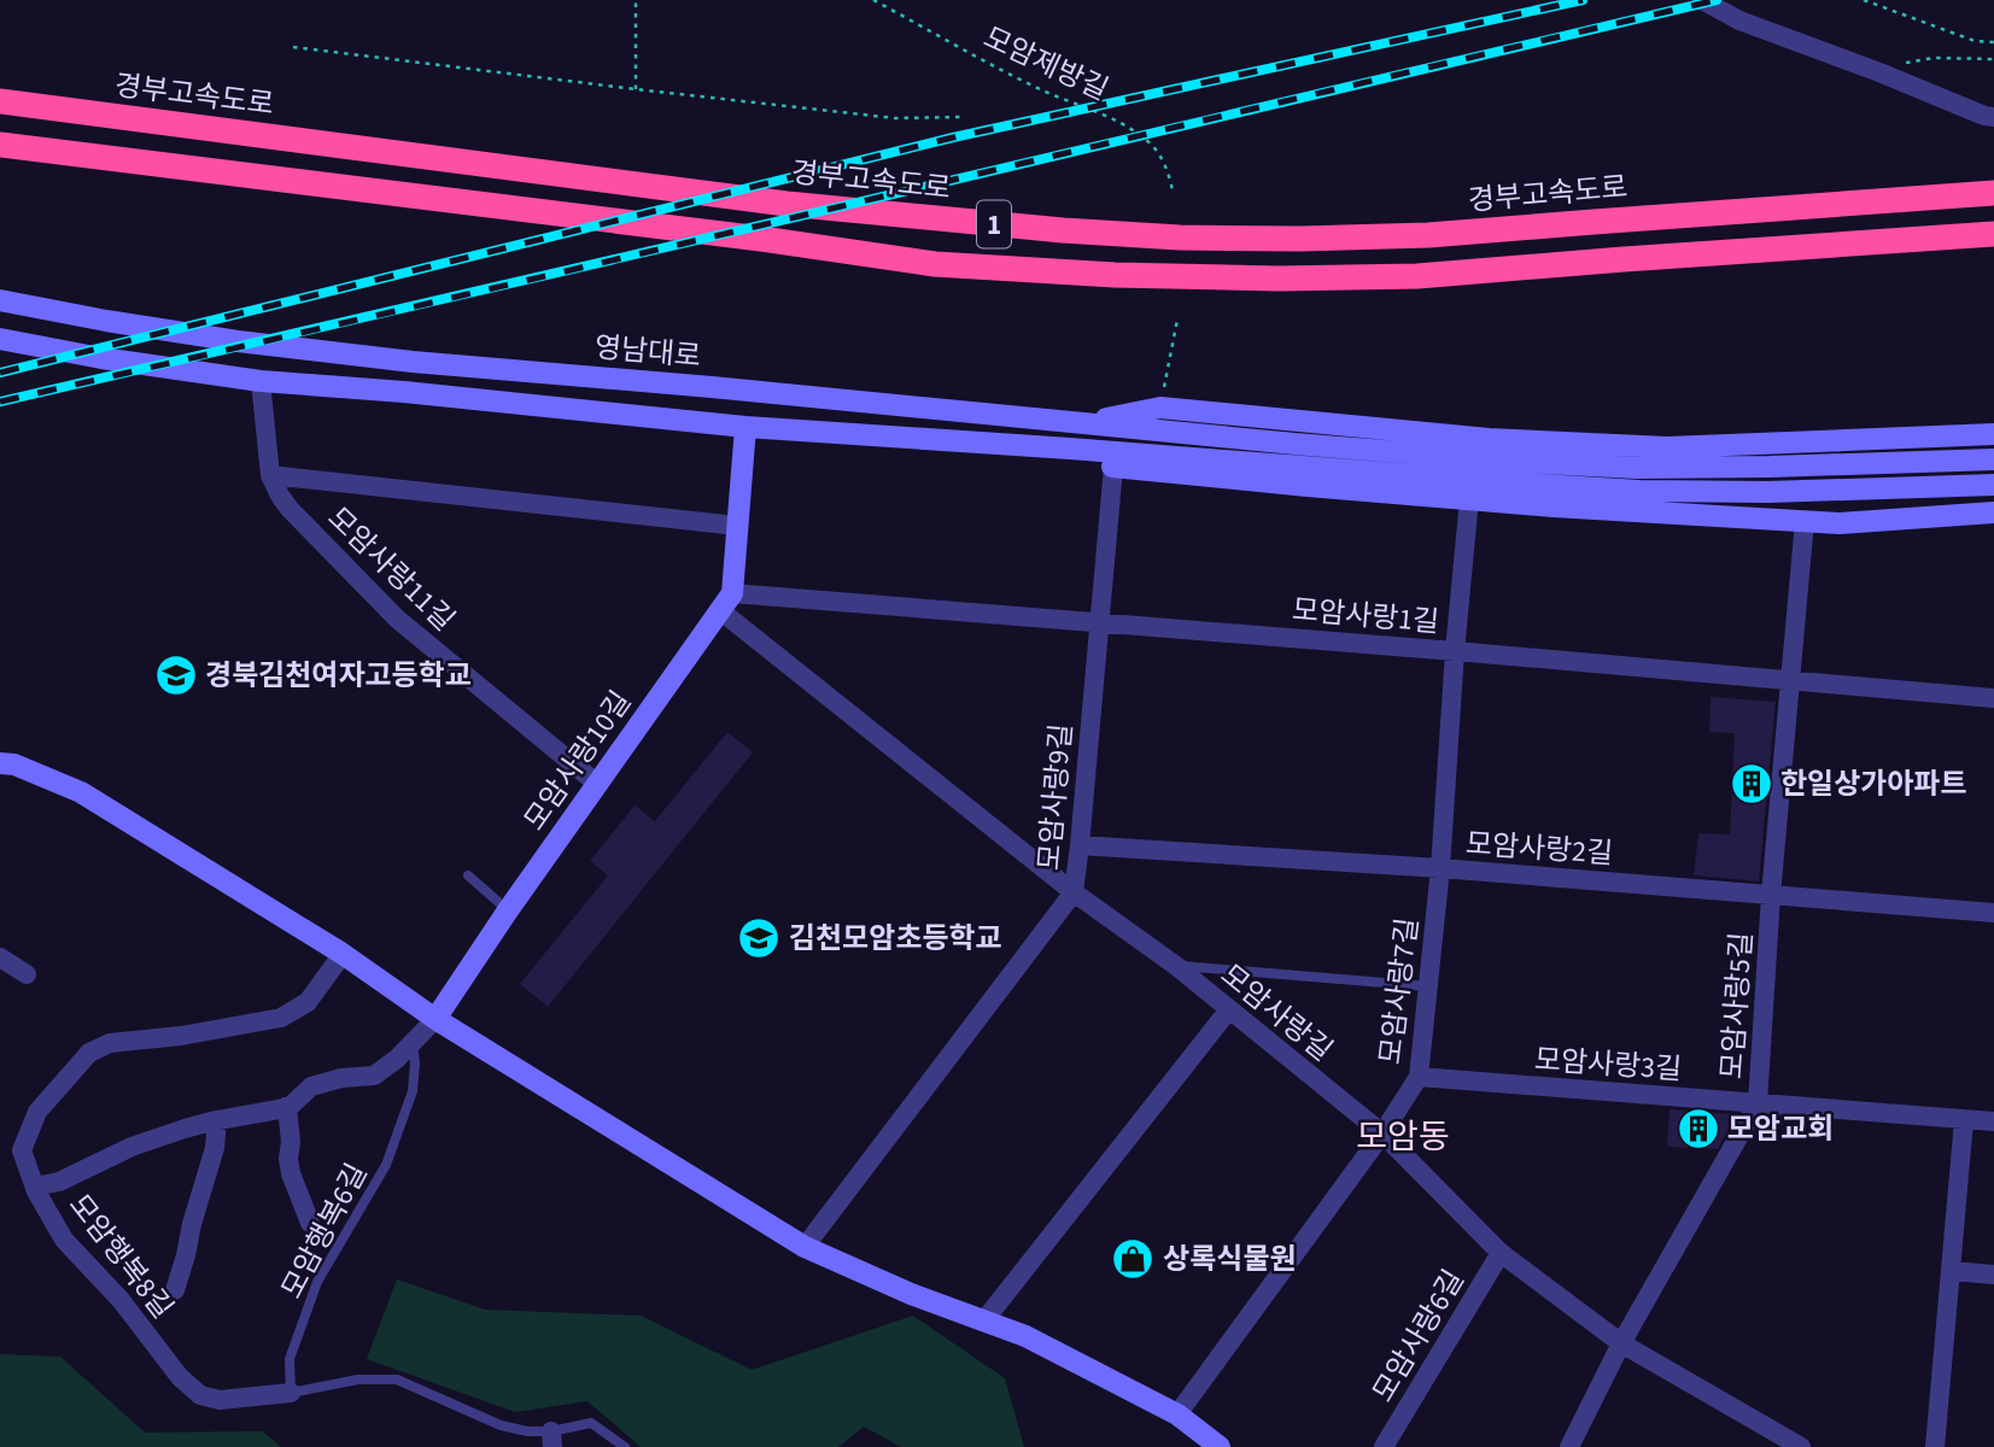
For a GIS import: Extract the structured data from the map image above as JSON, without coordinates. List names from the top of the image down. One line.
{"streets":{"highway":["경부고속도로","1"],"main road":["영남대로","모암사랑10길"],"street":["모암사랑11길","모암사랑1길","모암사랑9길","모암사랑2길","모암사랑7길","모암사랑5길","모암사랑길","모암사랑3길","모암행복8길","모암사랑6길"],"lane":["모암행복6길"],"path":["모암제방길"]},"crossings":[["모암사랑11길","모암사랑10길"],["모암사랑1길","모암사랑10길"],["모암사랑1길","모암사랑9길"],["모암사랑1길","모암사랑7길"],["모암사랑1길","모암사랑5길"],["모암사랑1길","모암사랑길"],["모암사랑10길","모암사랑길"],["모암사랑9길","모암사랑2길"],["모암사랑9길","모암사랑길"],["모암사랑2길","모암사랑7길"],["모암사랑2길","모암사랑5길"],["모암사랑7길","모암사랑길"],["모암사랑7길","모암사랑3길"],["모암사랑5길","모암사랑길"],["모암사랑5길","모암사랑3길"],["모암사랑길","모암사랑6길"],["모암행복6길","모암행복8길"]],"districts":["모암동"],"places":{"school or university":["경북김천여자고등학교","김천모암초등학교"],"building":["한일상가아파트","모암교회"],"shop":["상록식물원"]}}
